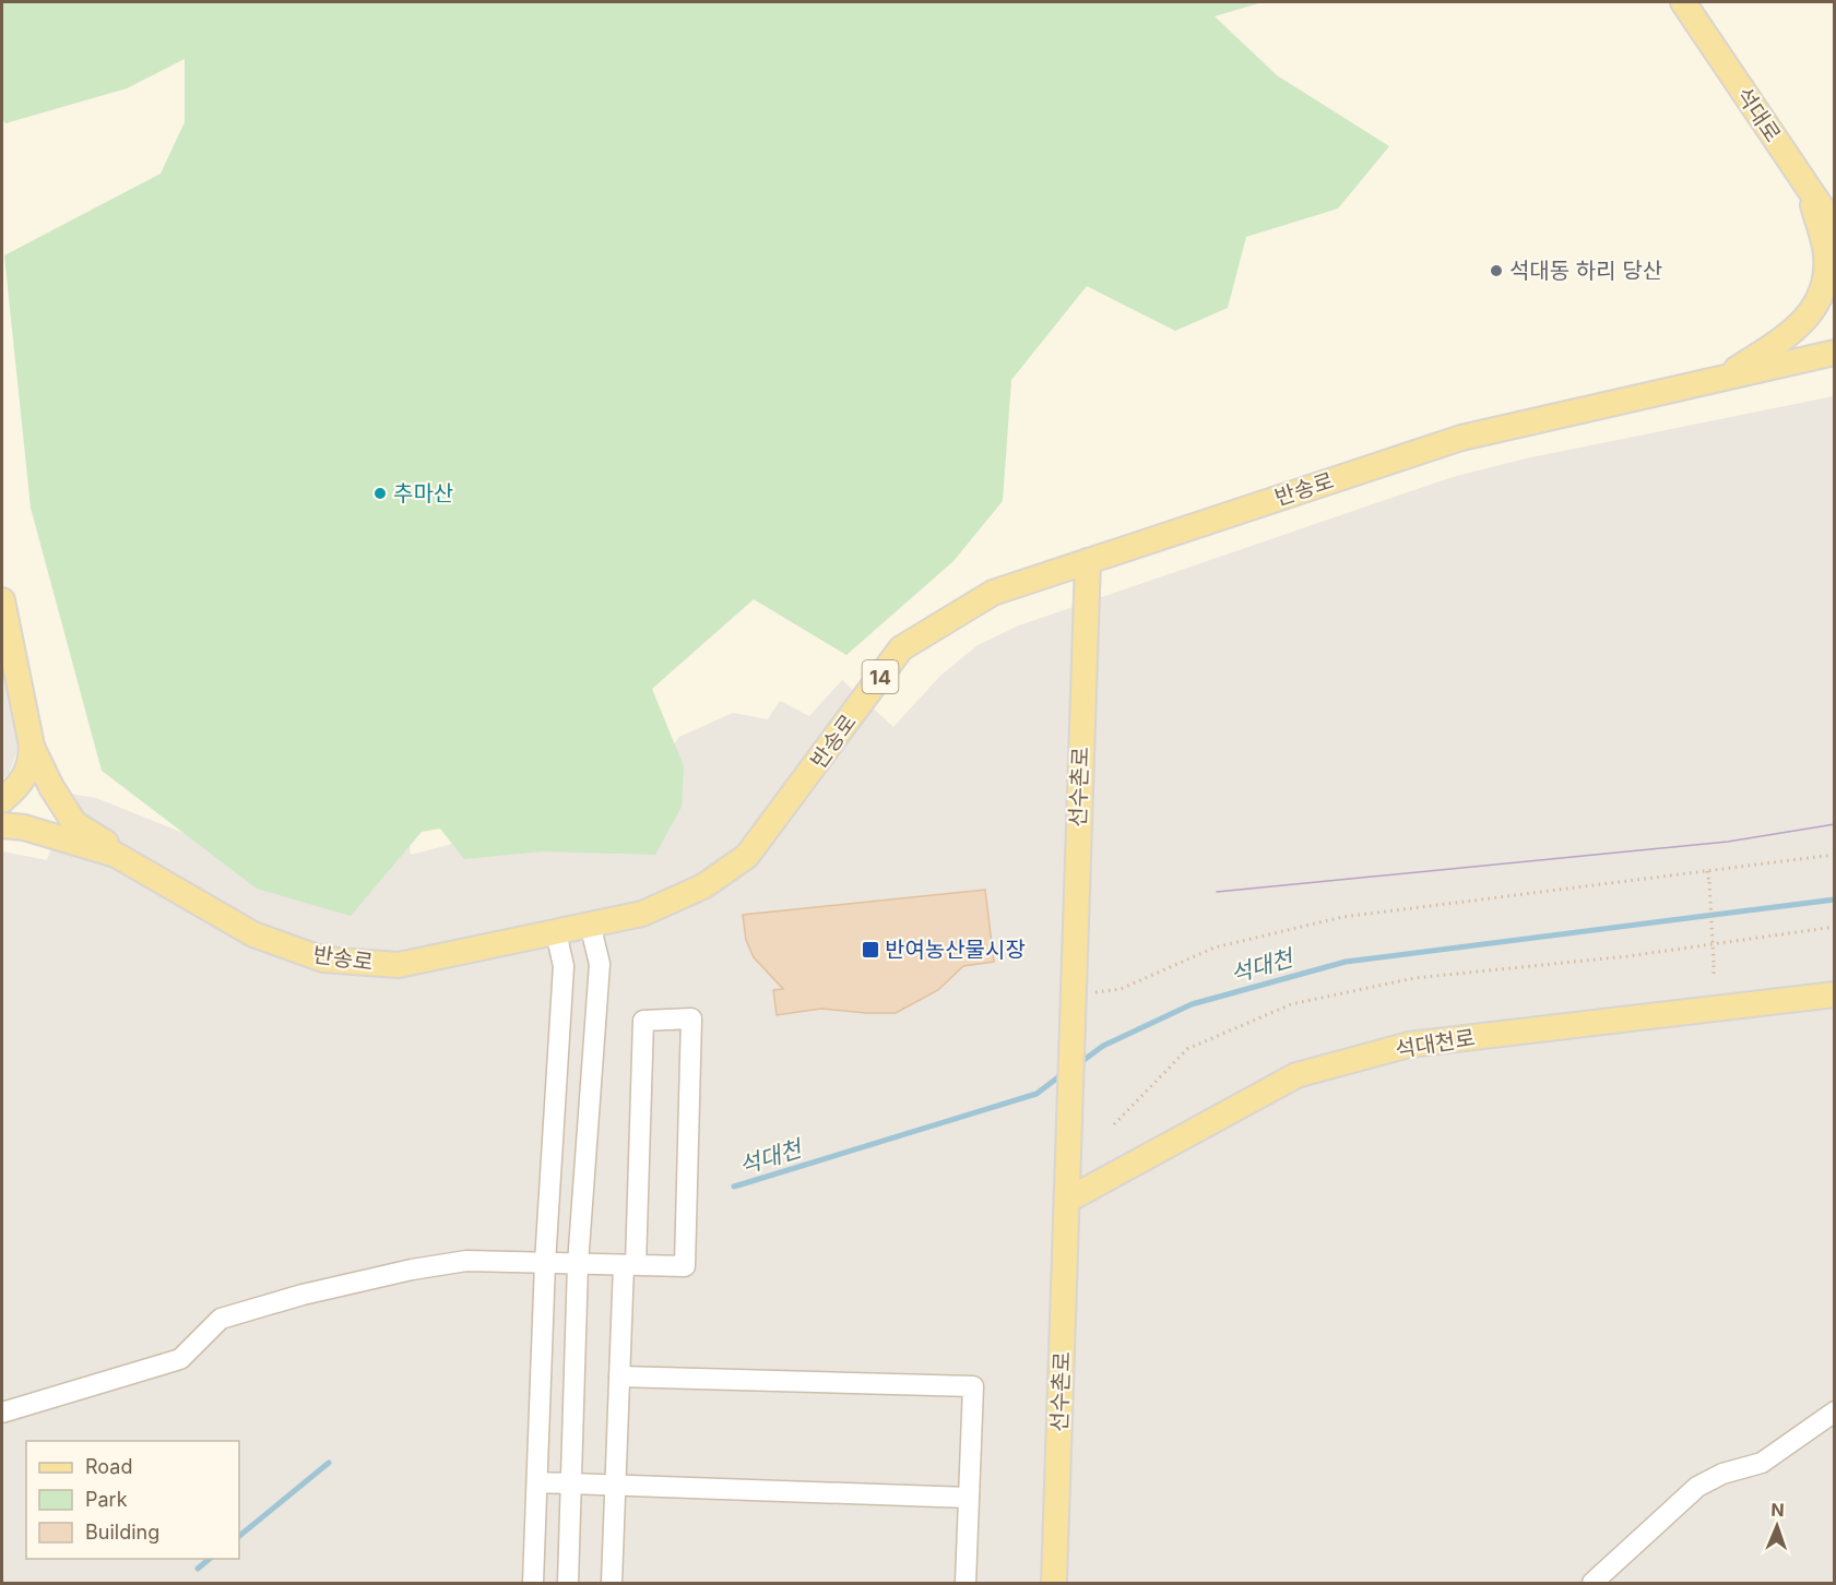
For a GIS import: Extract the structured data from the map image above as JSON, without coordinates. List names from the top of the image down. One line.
{"streets":{"main road":["석대로","반송로","14","선수촌로","석대천로"]},"crossings":[["반송로","선수촌로"],["선수촌로","석대천로"]],"water":["석대천"],"places":{"other":["석대동 하리 당산","추마산"],"transit":["반여농산물시장"]},"legend":["Road","Park","Building"],"north":"top"}
